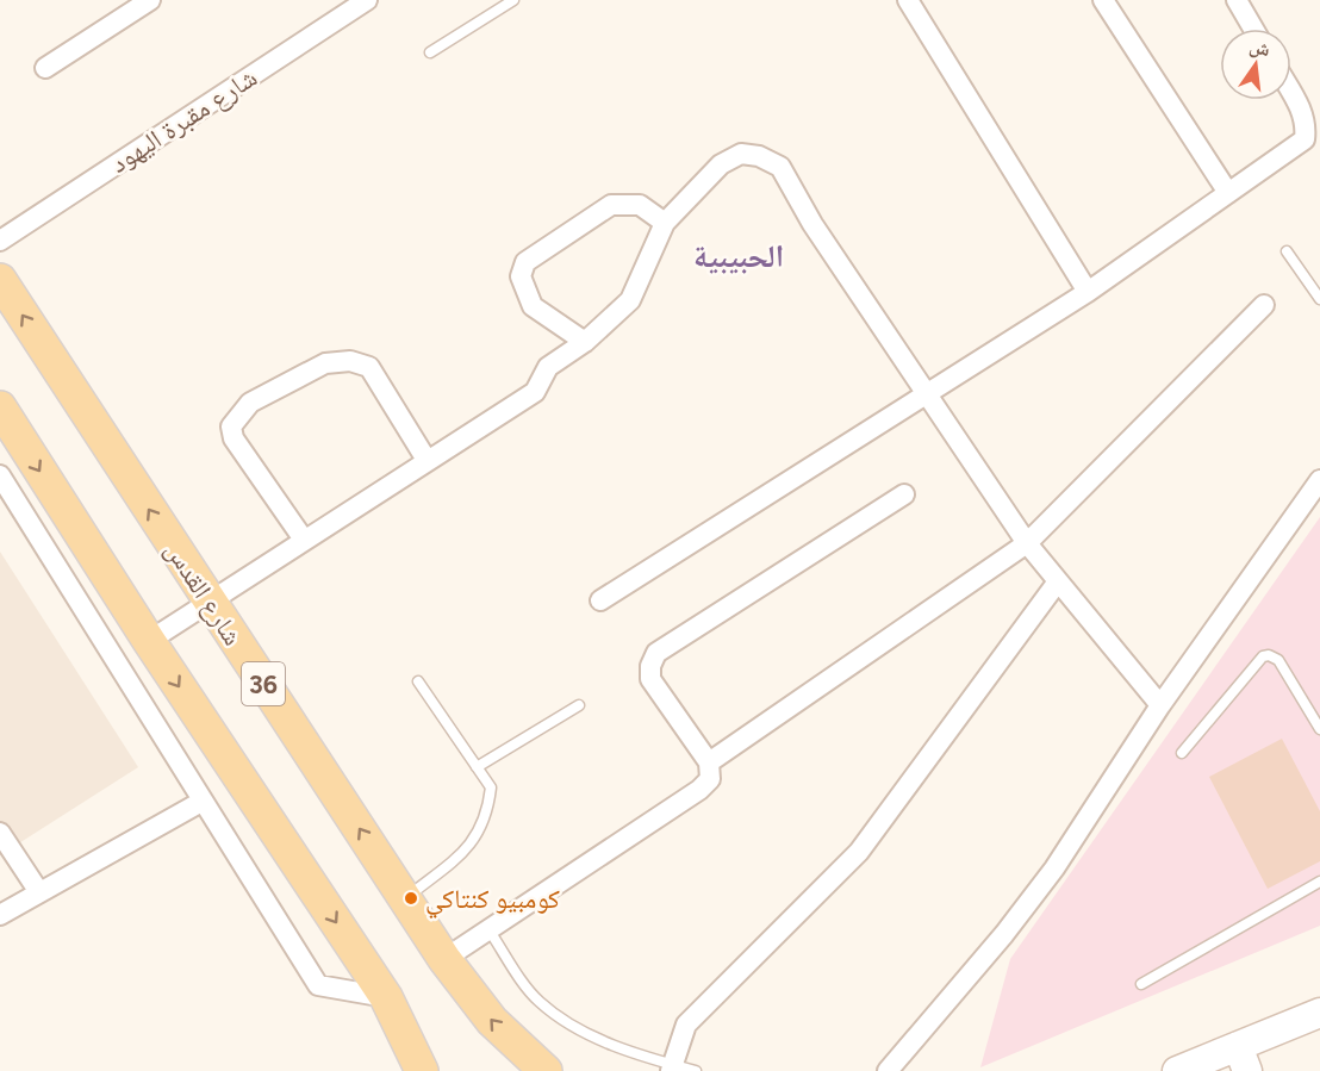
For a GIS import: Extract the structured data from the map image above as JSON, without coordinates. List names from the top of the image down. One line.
{"streets":{"main road":["شارع القدس","36"],"street":["شارع مقبرة اليهود"]},"districts":["الحبيبية"],"places":["كومبيو كنتاكي"],"north":"top"}
